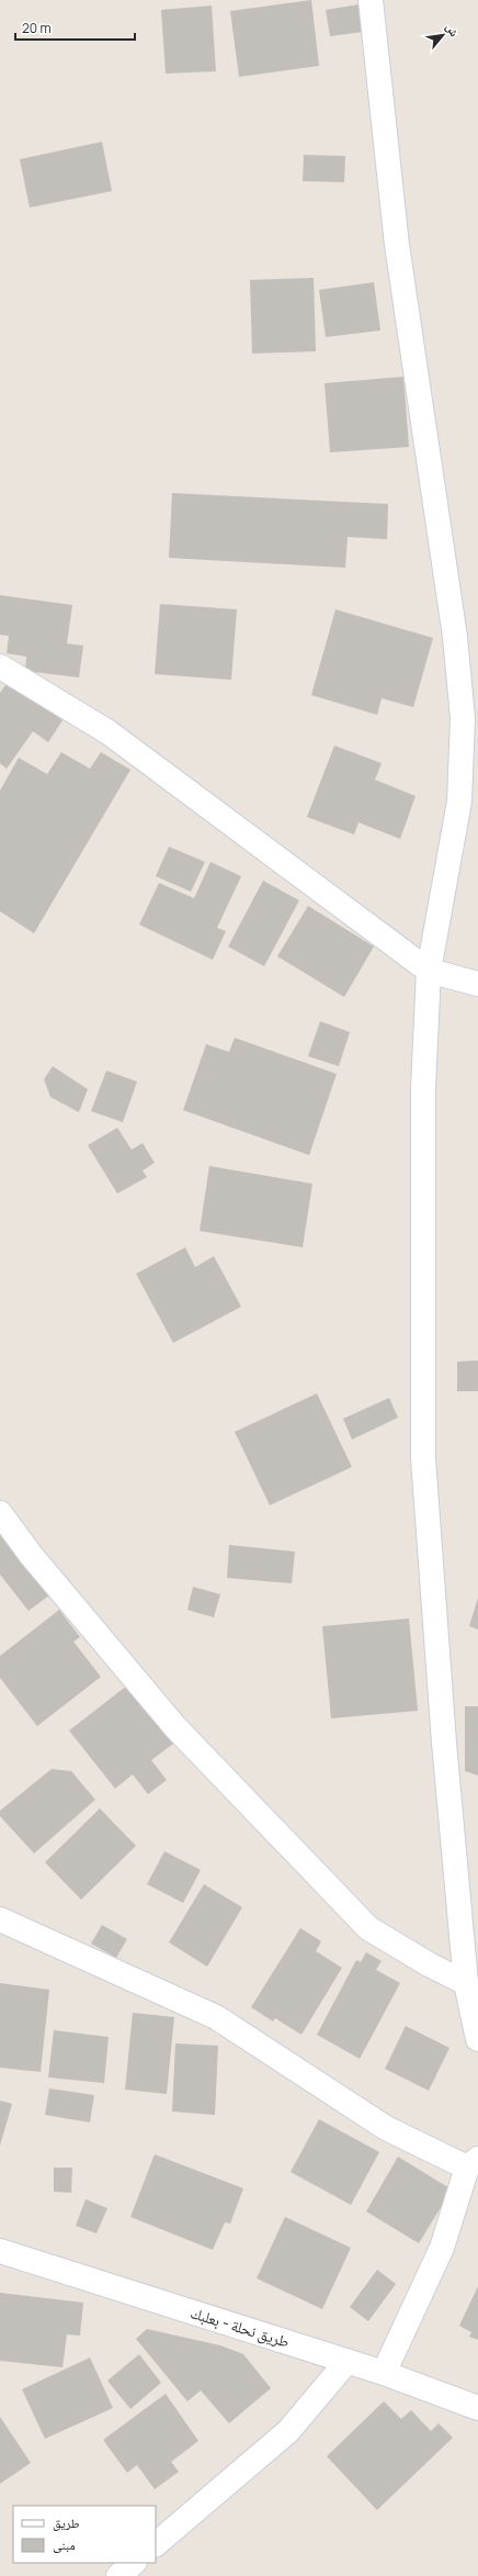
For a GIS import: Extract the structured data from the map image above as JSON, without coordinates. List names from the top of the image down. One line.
{"streets":{"street":["طريق نحلة - بعلبك"]},"legend":["طريق","مبنى"],"scale_bar":"20 m","north":"top right"}
